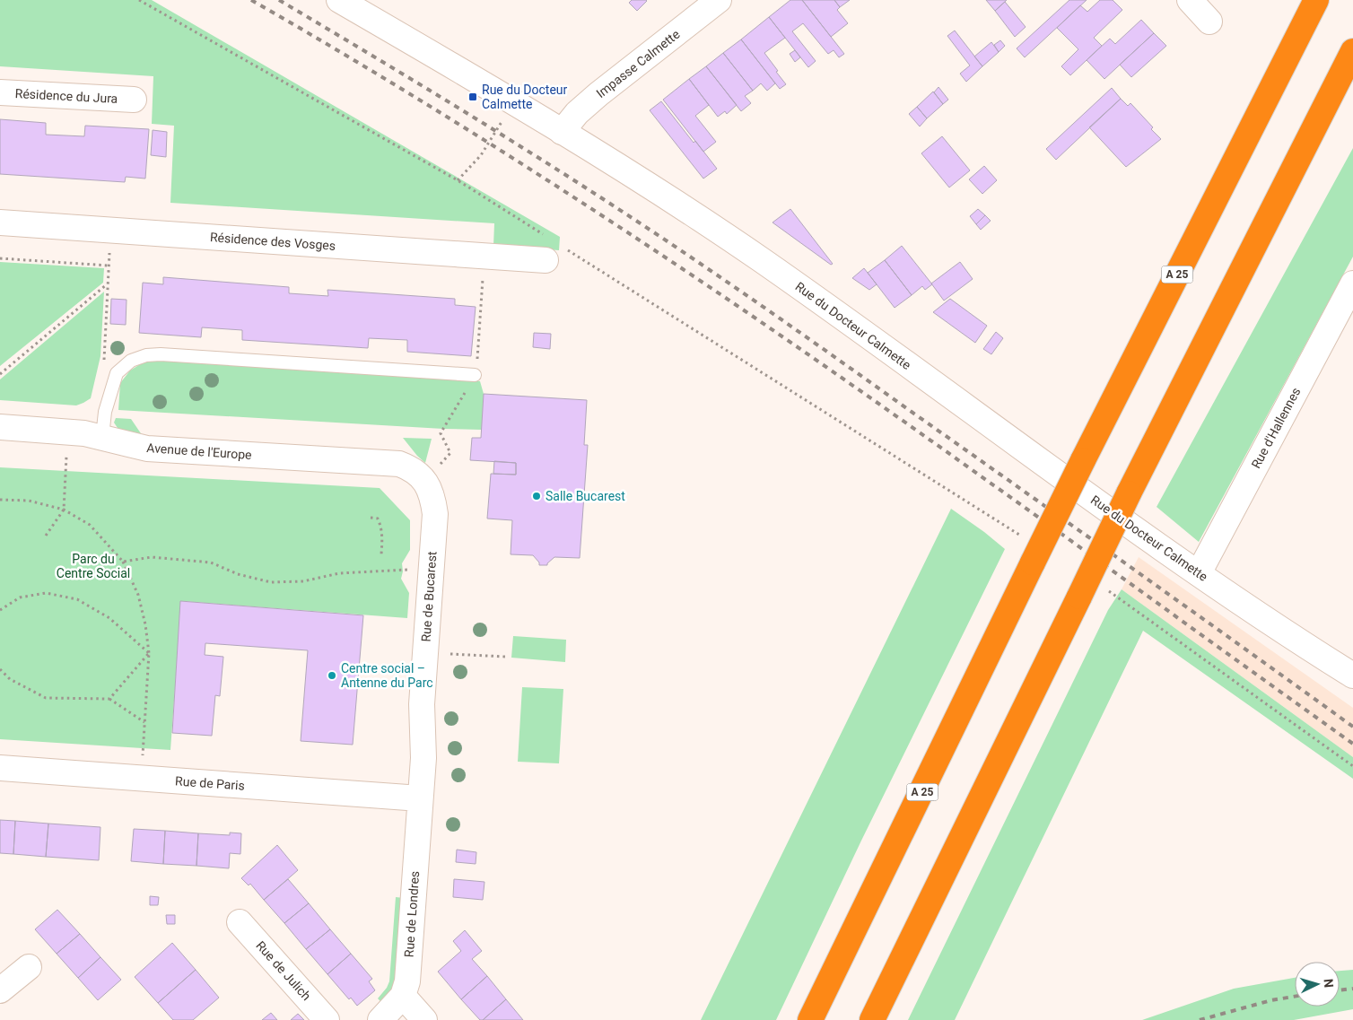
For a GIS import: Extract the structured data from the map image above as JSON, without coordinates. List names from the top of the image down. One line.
{"streets":{"highway":["A 25"],"street":["Impasse Calmette","Résidence du Jura","Résidence des Vosges","Rue du Docteur Calmette","Rue d'Hallennes","Avenue de l'Europe","Rue de Bucarest","Rue de Paris","Rue de Londres","Rue de Julich"]},"crossings":[["Impasse Calmette","Rue du Docteur Calmette"],["Rue du Docteur Calmette","Rue d'Hallennes"],["Avenue de l'Europe","Rue de Bucarest"],["Rue de Bucarest","Rue de Paris"],["Rue de Bucarest","Rue de Londres"],["Rue de Paris","Rue de Londres"]],"parks":["Parc du Centre Social"],"places":{"transit":["Rue du Docteur Calmette"],"other":["Salle Bucarest","Centre social – Antenne du Parc"]},"north":"right"}
